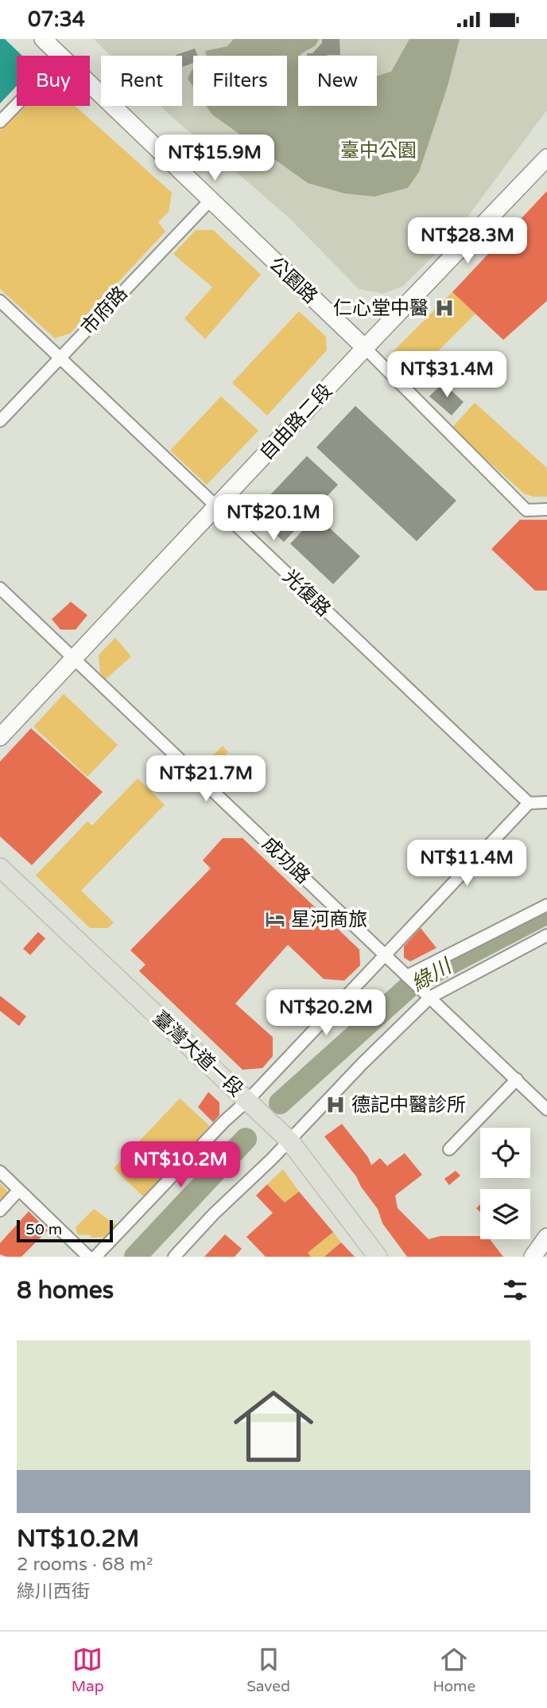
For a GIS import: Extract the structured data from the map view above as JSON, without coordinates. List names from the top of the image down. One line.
{"streets":{"main road":["臺灣大道一段"],"street":["公園路","市府路","自由路二段","光復路","成功路"]},"crossings":[["公園路","市府路"],["公園路","自由路二段"],["市府路","光復路"],["自由路二段","光復路"],["自由路二段","成功路"]],"water":["綠川"],"parks":["臺中公園"],"places":{"hospital":["仁心堂中醫","德記中醫診所"],"hotel":["星河商旅"]},"scale_bar":"50 m","page":{"status":"07:34","chip":["Buy","Rent","Filters","New"],"price":["NT$15.9M","NT$28.3M","NT$31.4M","NT$20.1M","NT$21.7M","NT$11.4M","NT$20.2M","NT$10.2M"],"scale":"50 m","heading":"8 homes","list":[{"name":"NT$10.2M","note":"2 rooms · 68 m² · 綠川西街"}],"tabs":["Map","Saved","Home"]}}
